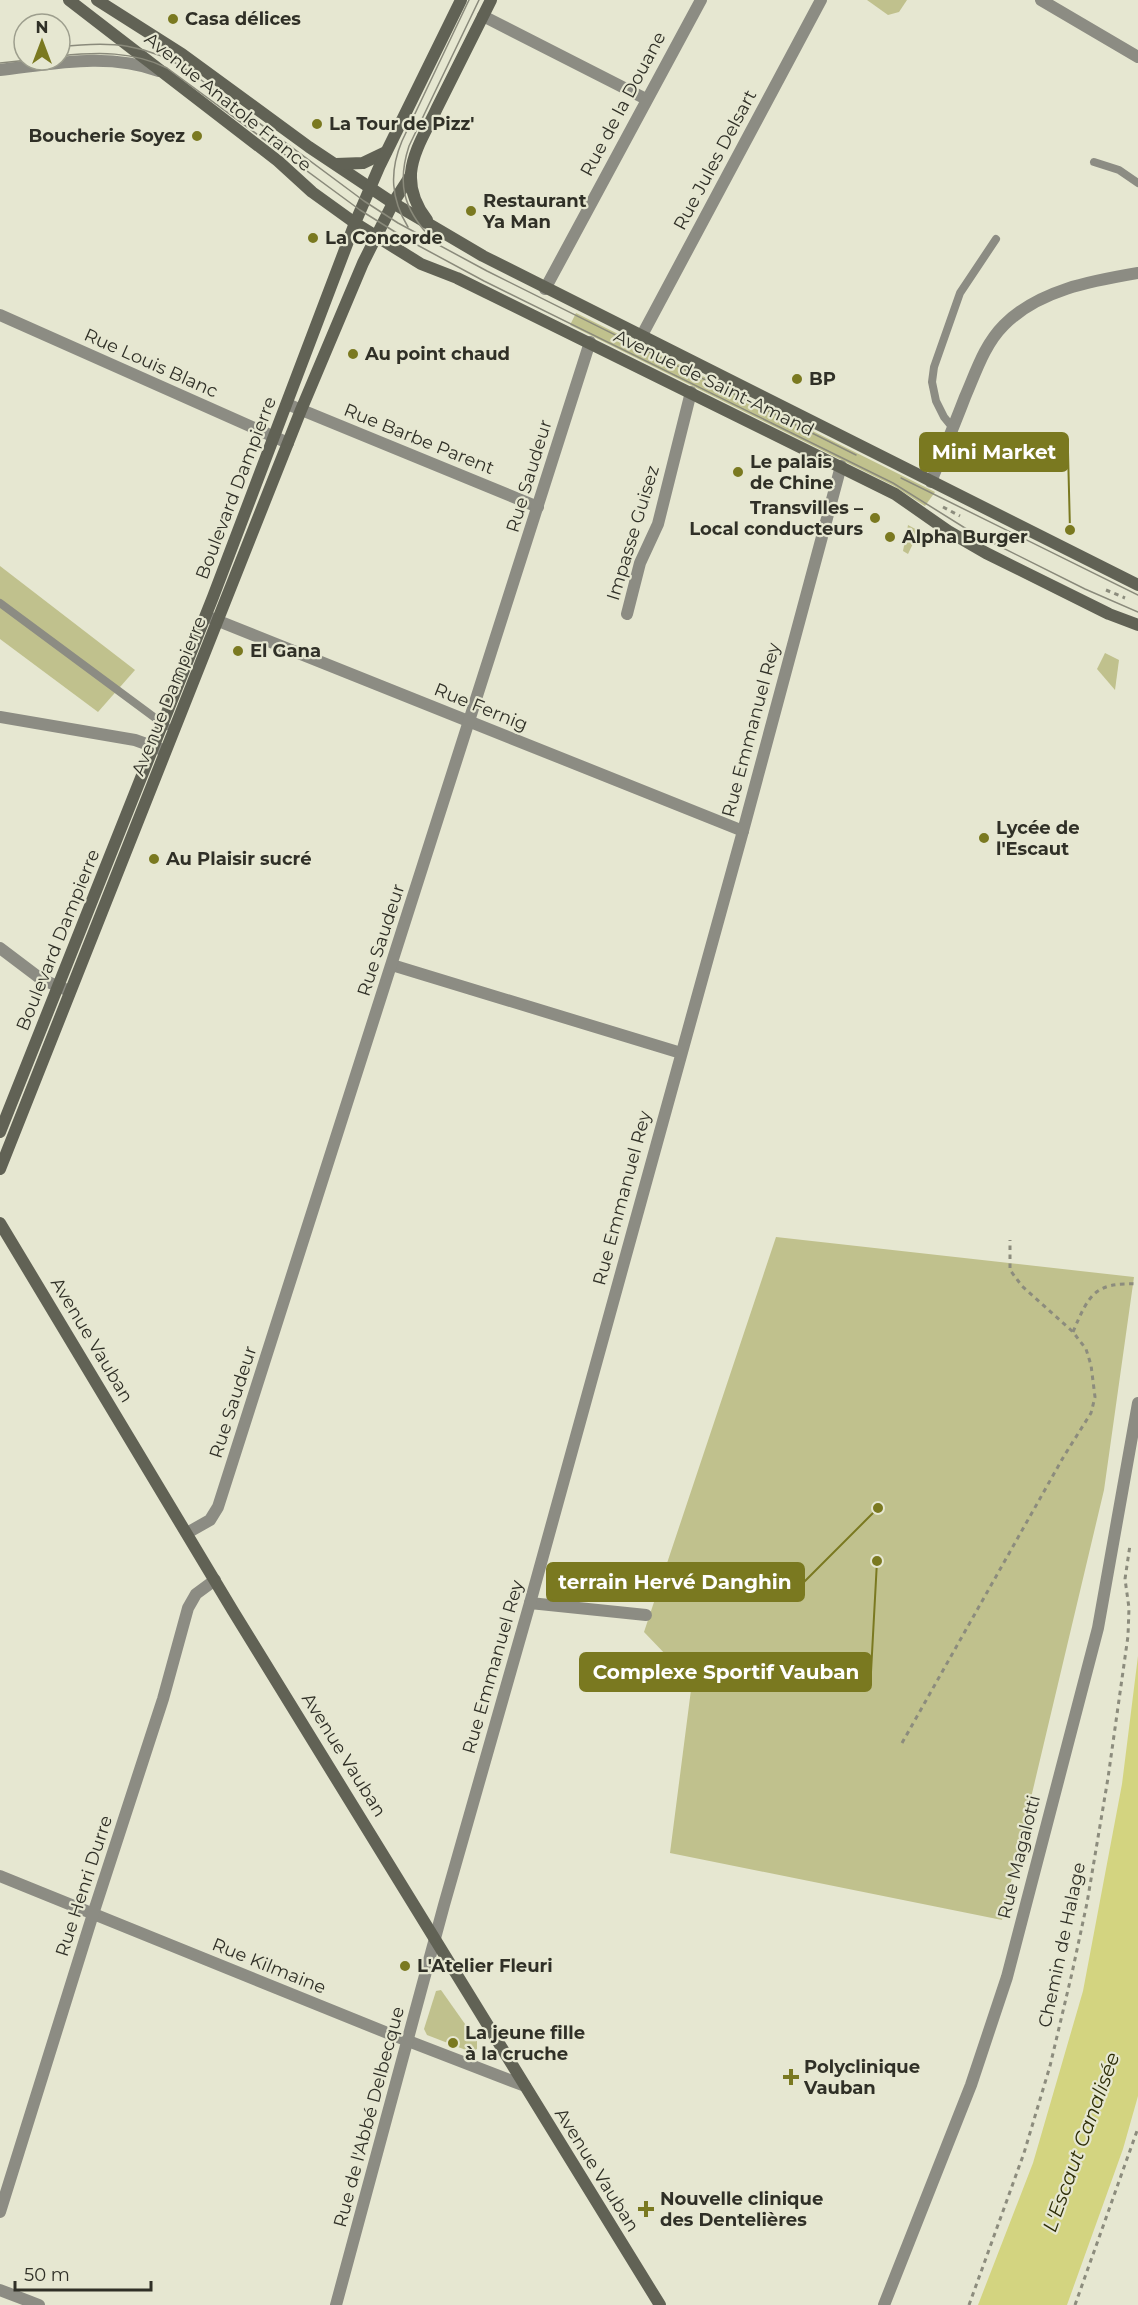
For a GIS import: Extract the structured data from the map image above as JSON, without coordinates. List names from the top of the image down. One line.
{"streets":{"main road":["Avenue Anatole France","Avenue de Saint-Amand","Boulevard Dampierre","Avenue Dampierre","Avenue Vauban"],"street":["Rue de la Douane","Rue Jules Delsart","Rue Louis Blanc","Rue Barbe Parent","Rue Saudeur","Impasse Guisez","Rue Fernig","Rue Emmanuel Rey","Rue Magalotti","Rue Henri Durre","Rue Kilmaine","Rue de l'Abbé Delbecque"],"path":["Chemin de Halage"]},"crossings":[["Avenue Anatole France","Avenue de Saint-Amand"],["Avenue Anatole France","Boulevard Dampierre"],["Avenue Anatole France","Avenue Dampierre"],["Rue de la Douane","Avenue de Saint-Amand"],["Rue Jules Delsart","Avenue de Saint-Amand"],["Rue Louis Blanc","Boulevard Dampierre"],["Rue Louis Blanc","Avenue Dampierre"],["Avenue de Saint-Amand","Rue Saudeur"],["Avenue de Saint-Amand","Impasse Guisez"],["Avenue de Saint-Amand","Avenue Dampierre"],["Avenue de Saint-Amand","Rue Emmanuel Rey"],["Rue Barbe Parent","Rue Saudeur"],["Rue Barbe Parent","Boulevard Dampierre"],["Rue Barbe Parent","Avenue Dampierre"],["Rue Saudeur","Rue Fernig"],["Rue Saudeur","Avenue Vauban"],["Boulevard Dampierre","Rue Fernig"],["Avenue Dampierre","Rue Fernig"],["Rue Fernig","Rue Emmanuel Rey"],["Rue Emmanuel Rey","Avenue Vauban"],["Rue Emmanuel Rey","Rue de l'Abbé Delbecque"],["Avenue Vauban","Rue Henri Durre"],["Avenue Vauban","Rue Kilmaine"],["Avenue Vauban","Rue de l'Abbé Delbecque"],["Rue Henri Durre","Rue Kilmaine"],["Rue Kilmaine","Rue de l'Abbé Delbecque"]],"water":["L'Escaut Canalisée"],"places":{"other":["Casa délices","La Tour de Pizz'","Boucherie Soyez","Restaurant Ya Man","La Concorde","Au point chaud","BP","Le palais de Chine","Transvilles – Local conducteurs","Mini Market","Alpha Burger","El Gana","Lycée de l'Escaut","Au Plaisir sucré","terrain Hervé Danghin","Complexe Sportif Vauban","L'Atelier Fleuri","La jeune fille à la cruche"],"health":["Polyclinique Vauban","Nouvelle clinique des Dentelières"]},"scale_bar":"50 m","north":"top"}
